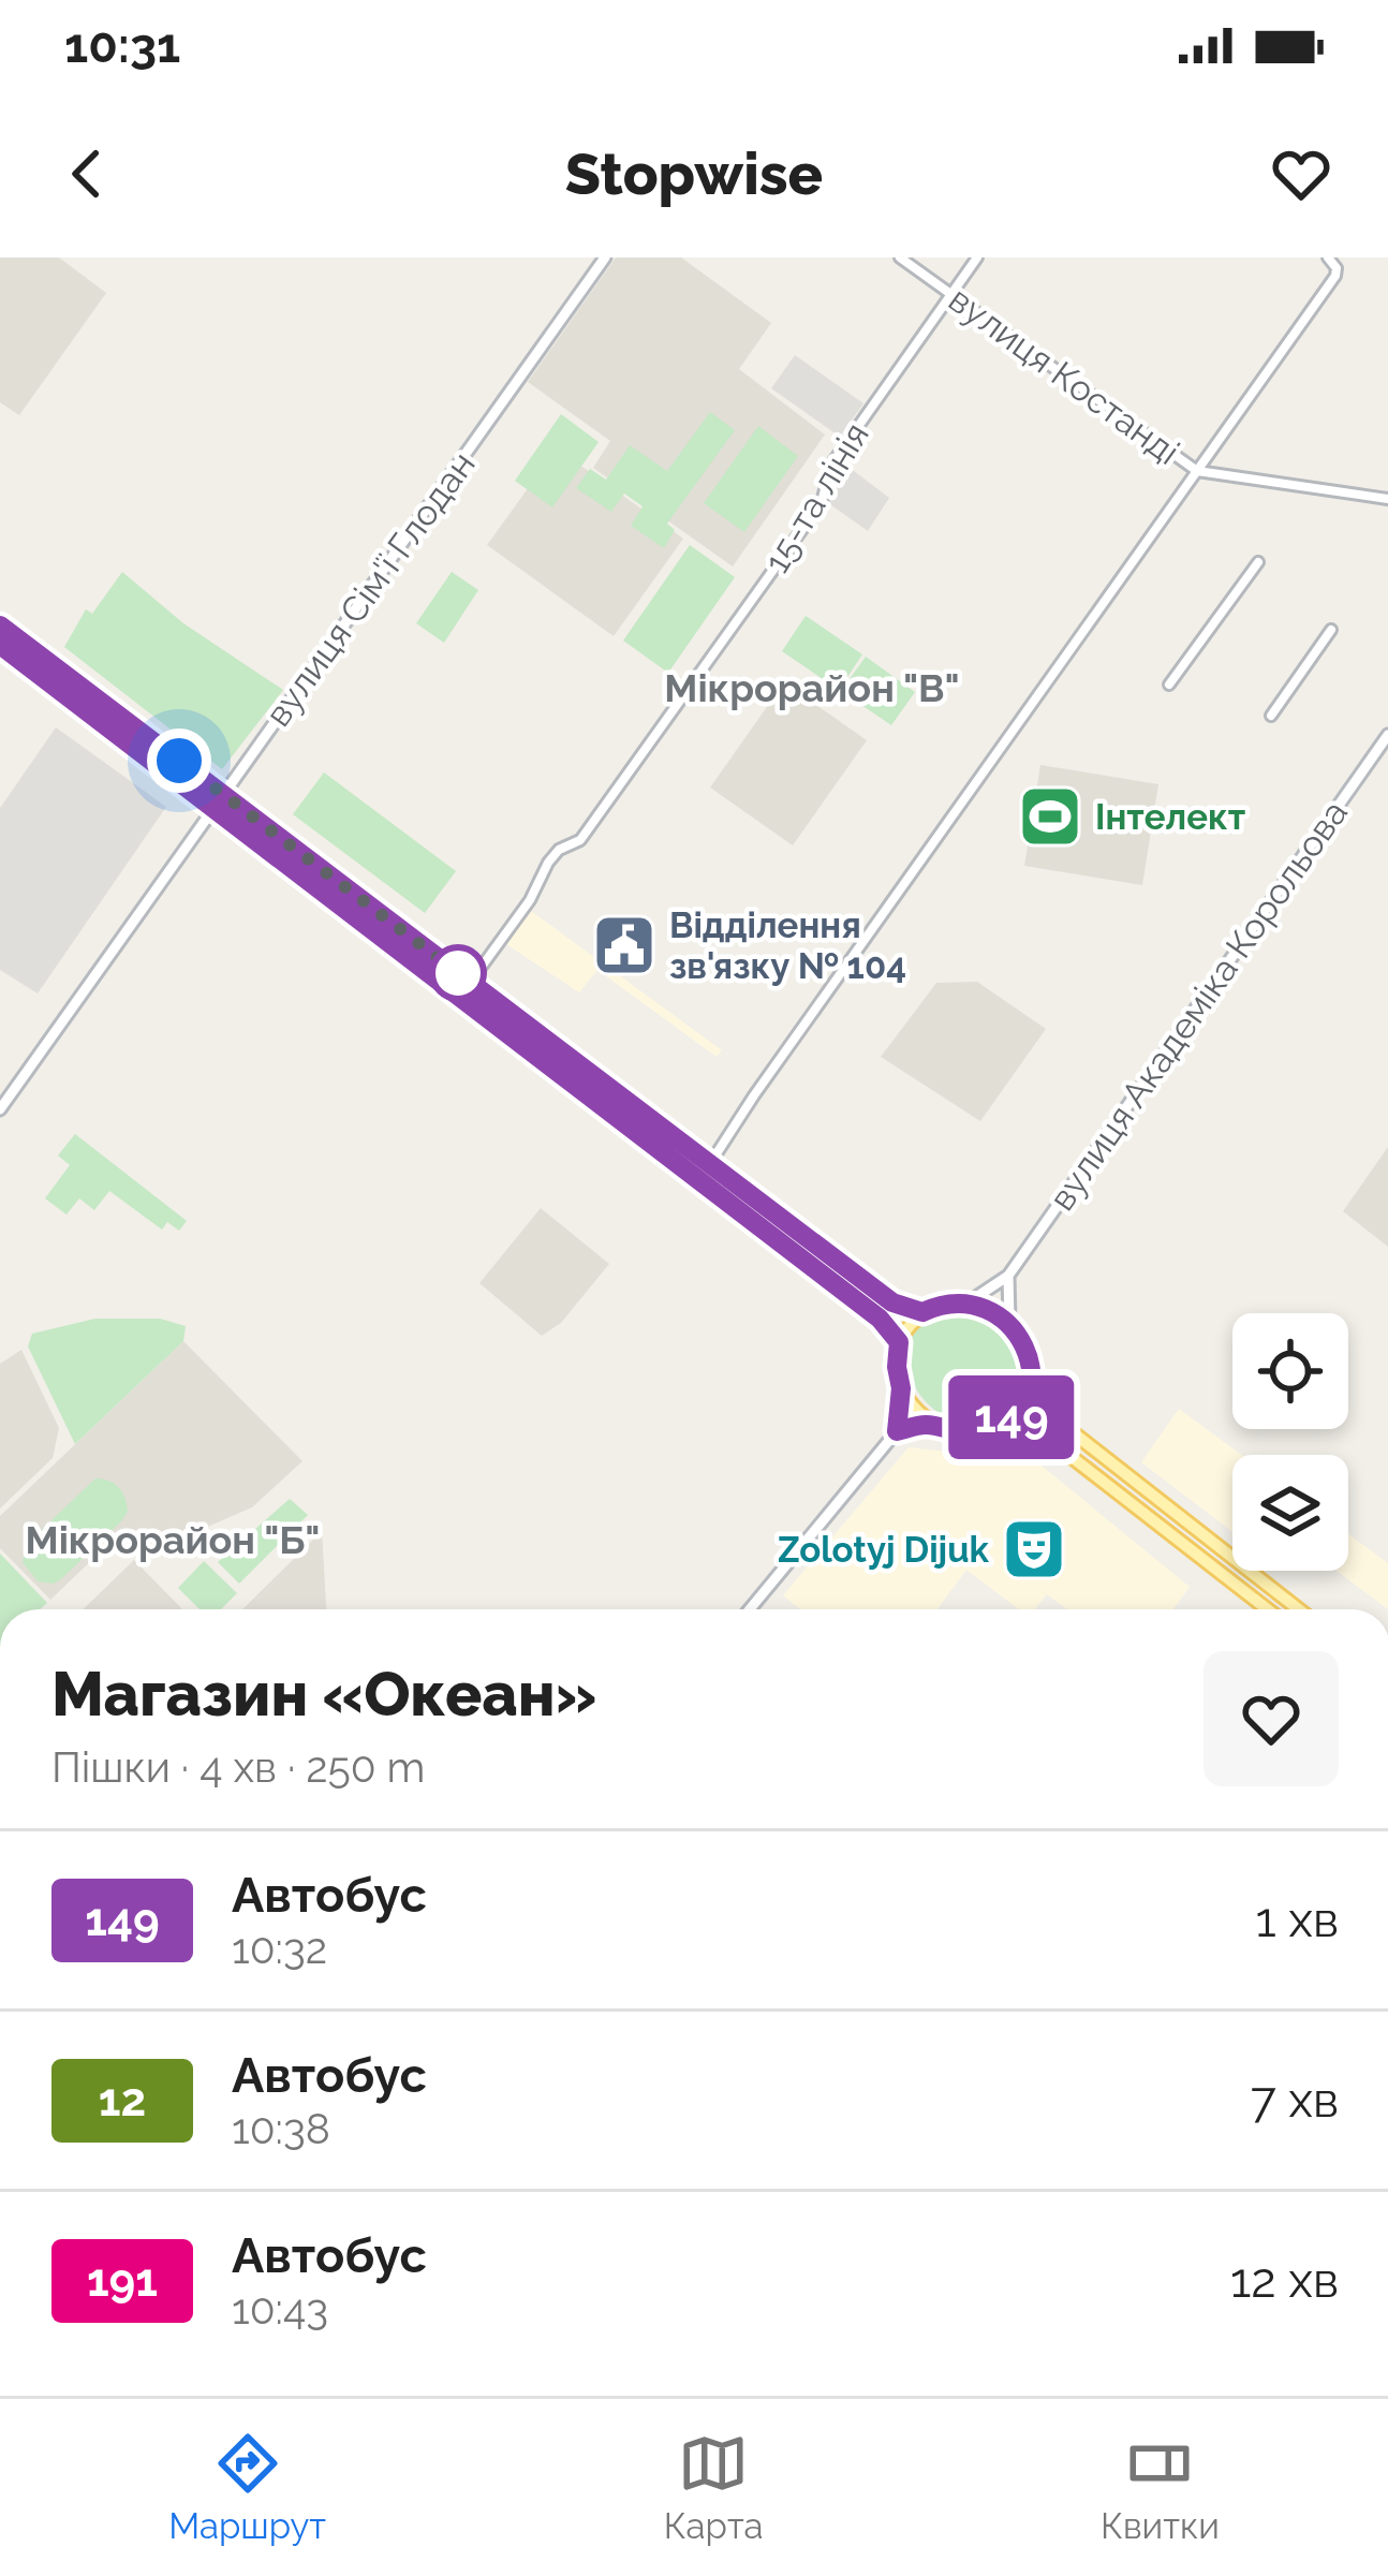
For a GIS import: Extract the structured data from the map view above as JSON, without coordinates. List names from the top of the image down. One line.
{"streets":{"main road":["вулиця Сім'ї Глодан","вулиця Академіка Корольова"],"street":["вулиця Костанді","15-та лінія"]},"crossings":[["вулиця Костанді","15-та лінія"]],"districts":["Мікрорайон \"В\"","Мікрорайон \"Б\""],"places":{"sports":["Інтелект"],"public building":["Відділення зв'язку № 104"],"theatre":["Zolotyj Dijuk"]},"lines":["bus line 149"],"page":{"status":"10:31","header":"Stopwise","on_map":"149","heading":["Магазин «Океан»","Пішки · 4 хв · 250 m"],"list":[{"mark":"149","name":"Автобус","note":"10:32","value":"1 хв"},{"mark":"12","name":"Автобус","note":"10:38","value":"7 хв"},{"mark":"191","name":"Автобус","note":"10:43","value":"12 хв"}],"tabs":["Маршрут","Карта","Квитки"]}}
